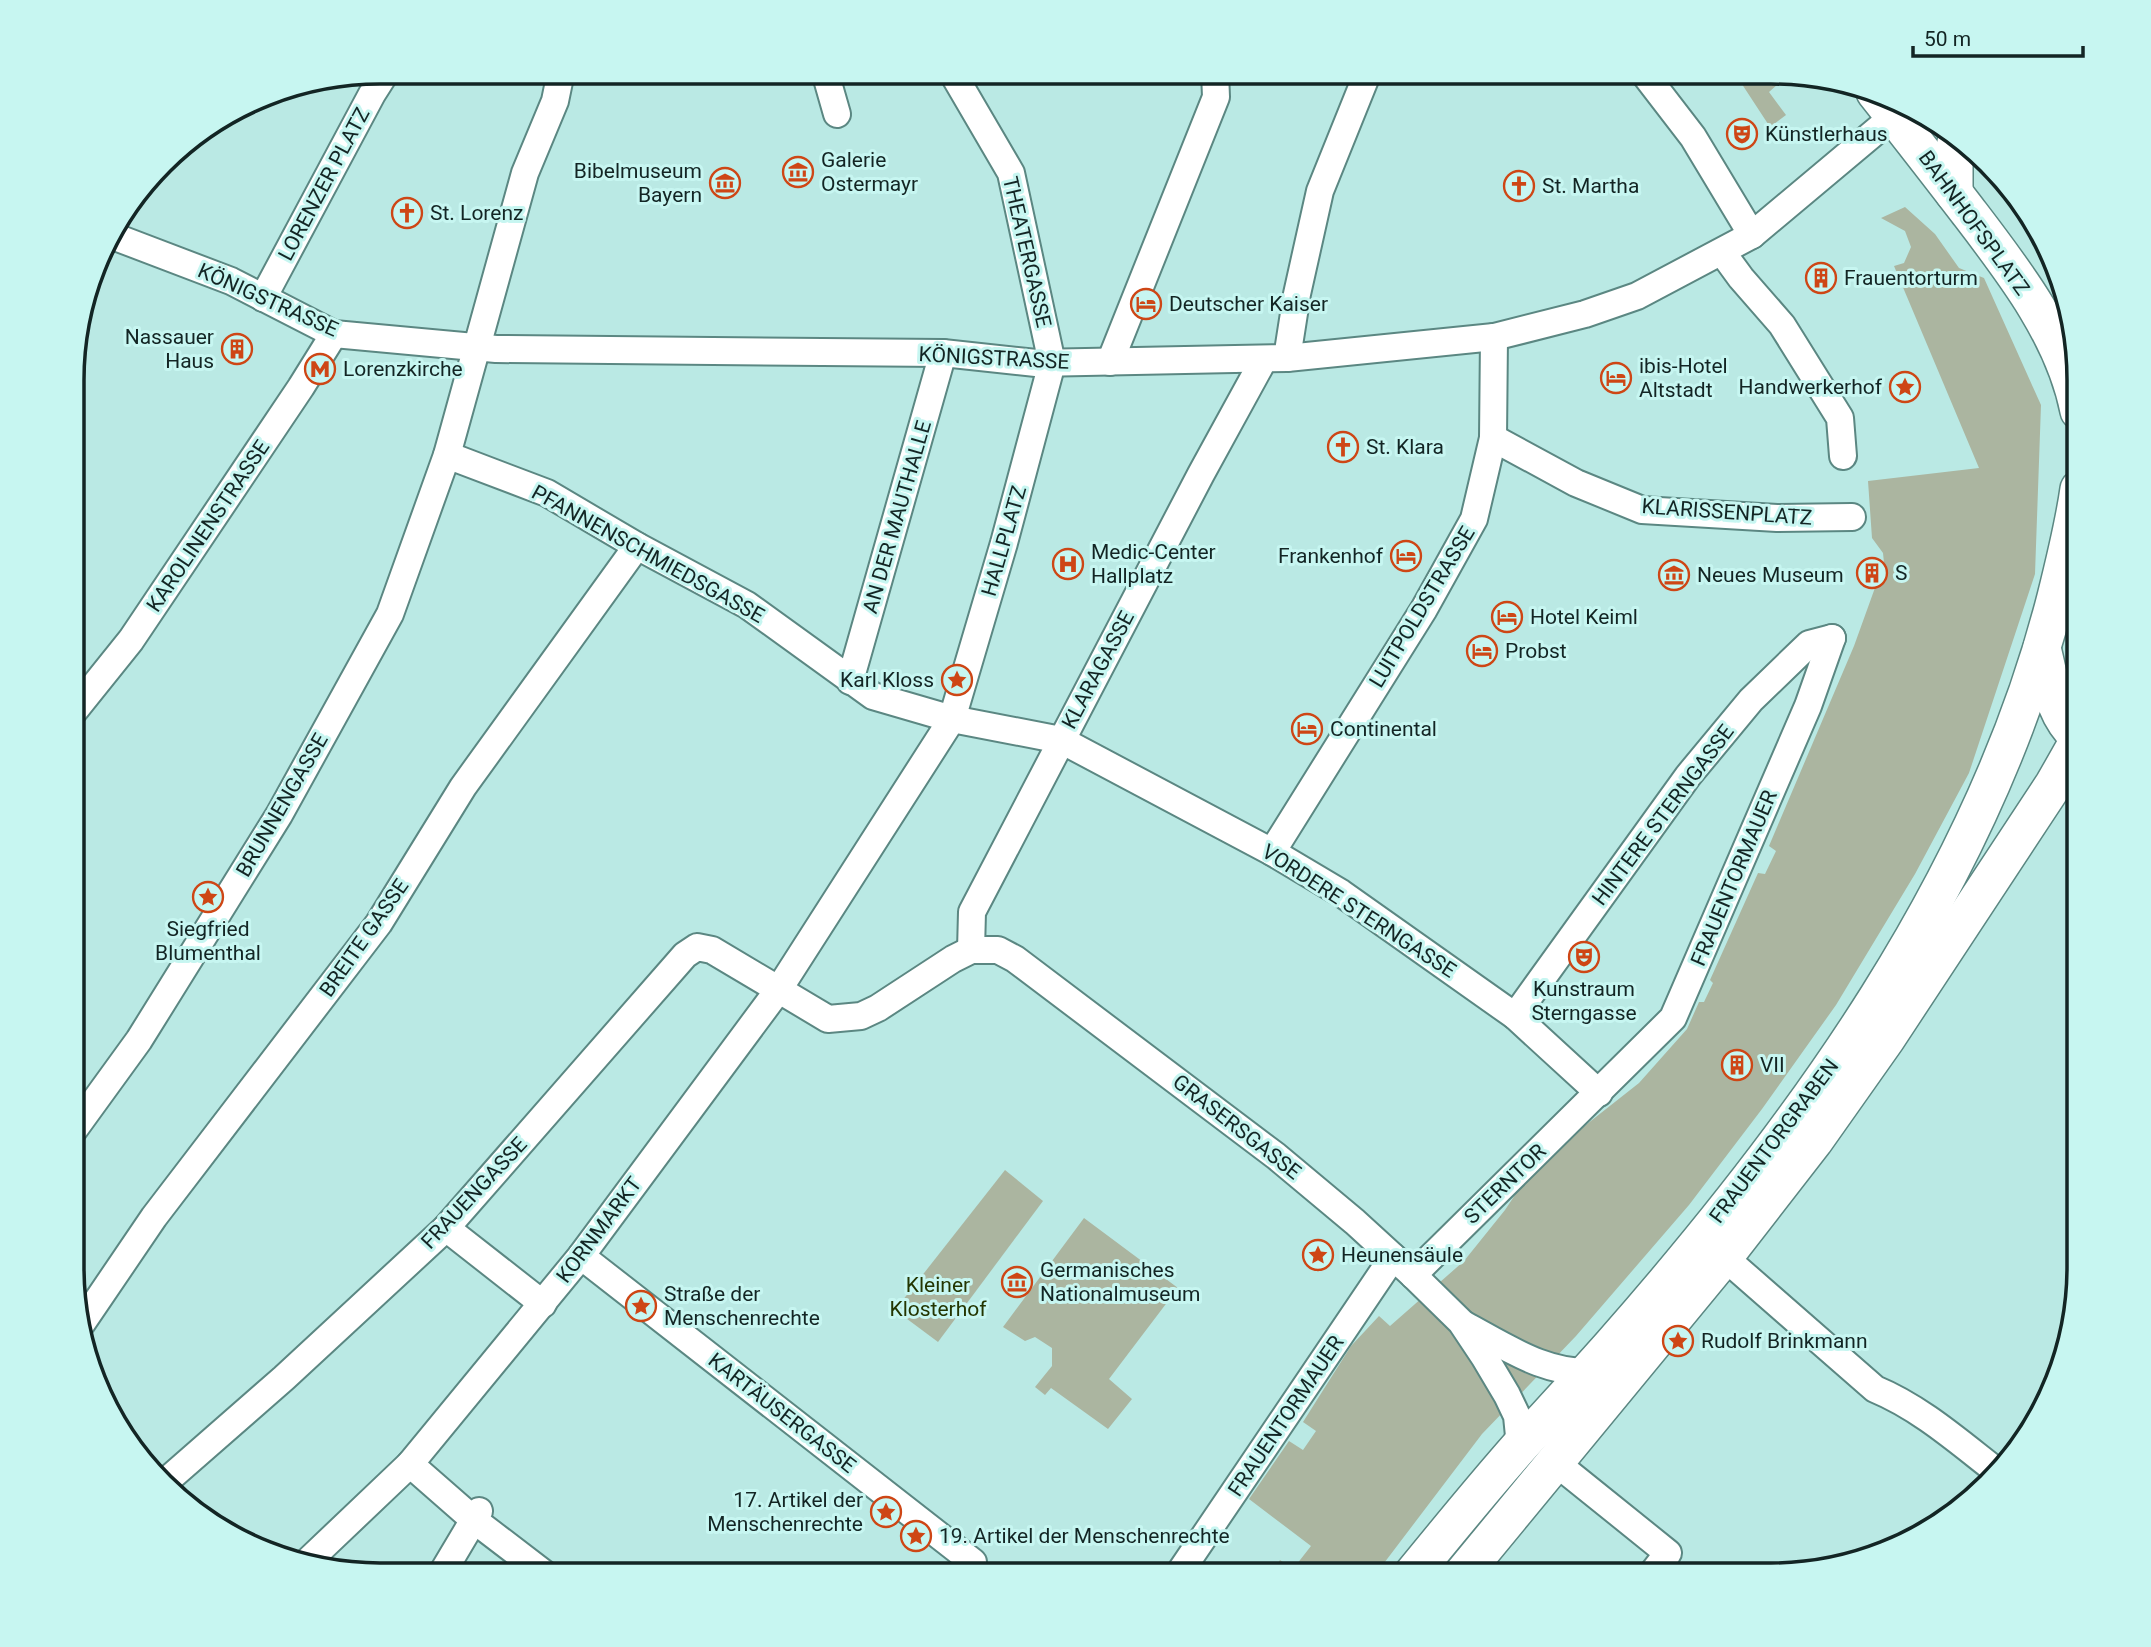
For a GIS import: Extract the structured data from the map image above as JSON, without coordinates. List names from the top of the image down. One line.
{"streets":{"main road":["BAHNHOFSPLATZ","FRAUENTORGRABEN"],"street":["LORENZER PLATZ","THEATERGASSE","KÖNIGSTRASSE","KLARISSENPLATZ","AN DER MAUTHALLE","KAROLINENSTRASSE","HALLPLATZ","PFANNENSCHMIEDSGASSE","LUITPOLDSTRASSE","KLARAGASSE","BRUNNENGASSE","HINTERE STERNGASSE","FRAUENTORMAUER","VORDERE STERNGASSE","BREITE GASSE","GRASERSGASSE","STERNTOR","FRAUENGASSE","KORNMARKT","KARTÄUSERGASSE"]},"crossings":[["LORENZER PLATZ","KÖNIGSTRASSE"],["THEATERGASSE","KÖNIGSTRASSE"],["THEATERGASSE","HALLPLATZ"],["KÖNIGSTRASSE","AN DER MAUTHALLE"],["KÖNIGSTRASSE","KAROLINENSTRASSE"],["KÖNIGSTRASSE","HALLPLATZ"],["KÖNIGSTRASSE","LUITPOLDSTRASSE"],["KÖNIGSTRASSE","KLARAGASSE"],["KLARISSENPLATZ","LUITPOLDSTRASSE"],["AN DER MAUTHALLE","PFANNENSCHMIEDSGASSE"],["HALLPLATZ","PFANNENSCHMIEDSGASSE"],["HALLPLATZ","FRAUENGASSE"],["HALLPLATZ","KORNMARKT"],["PFANNENSCHMIEDSGASSE","BRUNNENGASSE"],["PFANNENSCHMIEDSGASSE","BREITE GASSE"],["LUITPOLDSTRASSE","VORDERE STERNGASSE"],["KLARAGASSE","VORDERE STERNGASSE"],["KLARAGASSE","GRASERSGASSE"],["HINTERE STERNGASSE","FRAUENTORMAUER"],["HINTERE STERNGASSE","VORDERE STERNGASSE"],["FRAUENTORMAUER","VORDERE STERNGASSE"],["FRAUENTORMAUER","GRASERSGASSE"],["FRAUENTORMAUER","STERNTOR"],["VORDERE STERNGASSE","STERNTOR"],["GRASERSGASSE","FRAUENTORGRABEN"],["GRASERSGASSE","STERNTOR"],["FRAUENGASSE","KORNMARKT"],["KORNMARKT","KARTÄUSERGASSE"]],"parks":["Kleiner Klosterhof"],"places":{"theatre":["Künstlerhaus","Kunstraum Sterngasse"],"museum":["Galerie Ostermayr","Bibelmuseum Bayern","Neues Museum","Germanisches Nationalmuseum"],"church":["St. Martha","St. Lorenz","St. Klara"],"building":["Frauentorturm","Nassauer Haus","S","VII"],"hotel":["Deutscher Kaiser","ibis-Hotel Altstadt","Frankenhof","Hotel Keiml","Probst","Continental"],"metro station":["Lorenzkirche"],"place":["Handwerkerhof","Karl Kloss","Siegfried Blumenthal","Heunensäule","Straße der Menschenrechte","Rudolf Brinkmann","17. Artikel der Menschenrechte","19. Artikel der Menschenrechte"],"hospital":["Medic-Center Hallplatz"]},"scale_bar":"50 m"}
